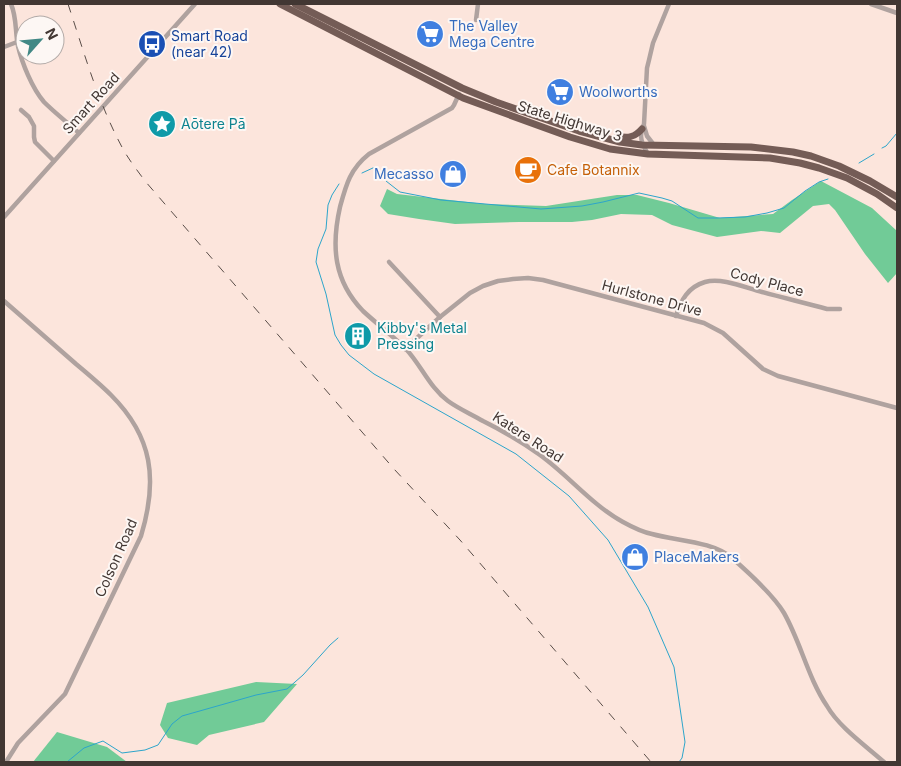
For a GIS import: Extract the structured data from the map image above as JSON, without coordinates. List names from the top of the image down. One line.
{"streets":{"highway":["State Highway 3"],"street":["Smart Road","Cody Place","Hurlstone Drive","Katere Road","Colson Road"]},"crossings":[["State Highway 3","Katere Road"],["Cody Place","Hurlstone Drive"],["Hurlstone Drive","Katere Road"]],"places":{"supermarket":["The Valley Mega Centre","Woolworths"],"bus stop":["Smart Road (near 42)"],"place":["Aōtere Pā"],"cafe":["Cafe Botannix"],"shop":["Mecasso","PlaceMakers"],"building":["Kibby's Metal Pressing"]},"north":"top right"}
